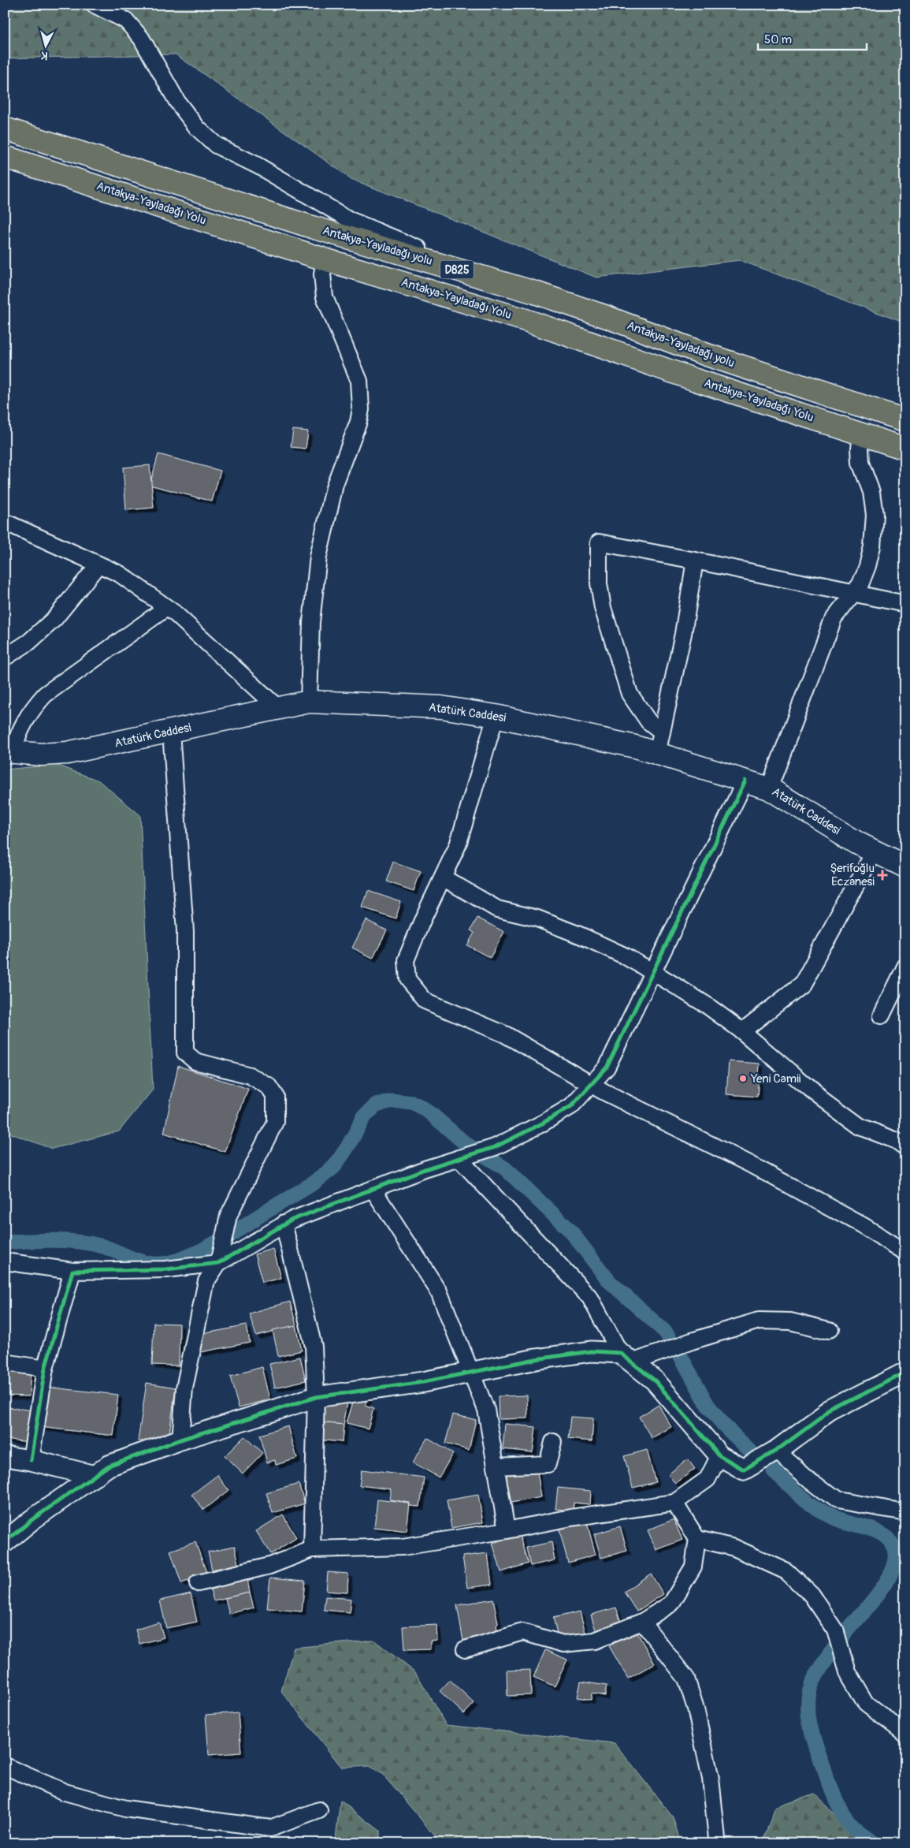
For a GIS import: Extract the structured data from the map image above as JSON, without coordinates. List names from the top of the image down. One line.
{"streets":{"highway":["Antakya-Yayladağı Yolu","Antakya-Yayladağı yolu","D825"],"main road":["Atatürk Caddesi"]},"places":{"health":["Şerifoğlu Eczanesi"],"other":["Yeni Camii"]},"scale_bar":"50 m","north":"bottom"}
